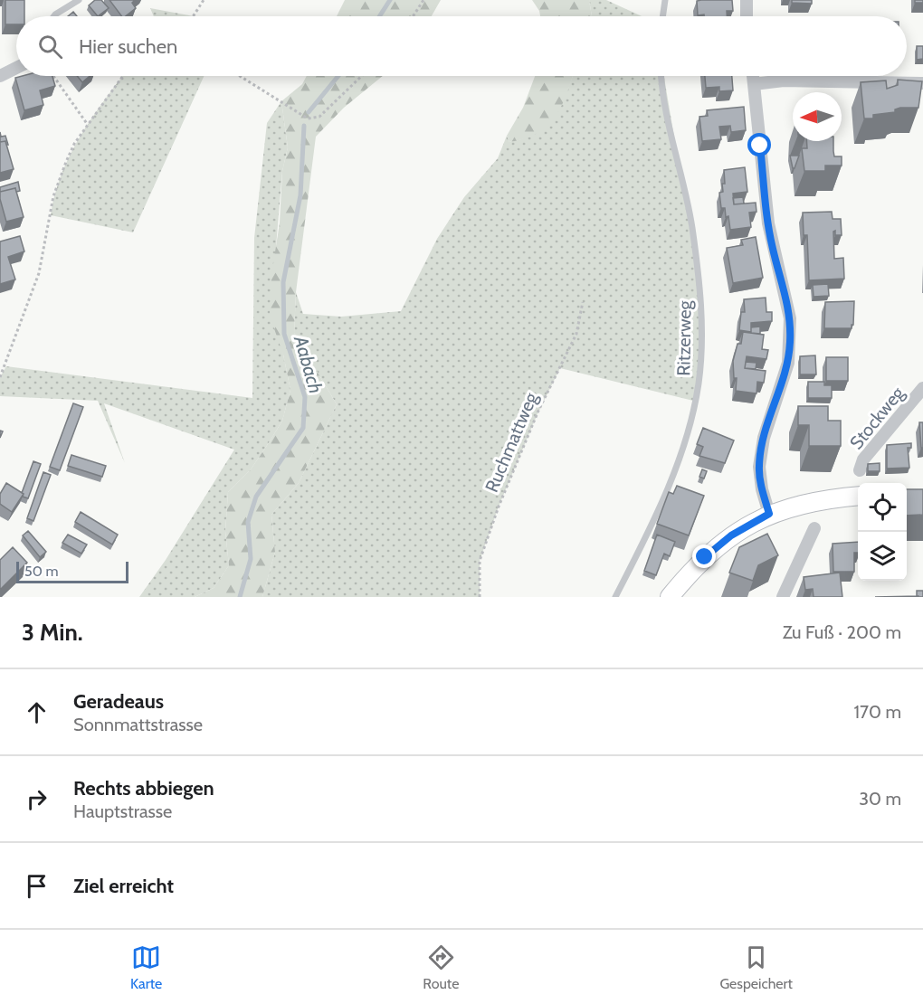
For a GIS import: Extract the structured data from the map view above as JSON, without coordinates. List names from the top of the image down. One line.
{"streets":{"street":["Stockweg"],"lane":["Ritzerweg"],"path":["Ruchmattweg"]},"water":["Aabach"],"scale_bar":"50 m","north":"left","page":{"search":"Hier suchen","scale":"50 m","heading":["3 Min.","Zu Fuß · 200 m"],"list":[["Geradeaus","Sonnmattstrasse","170 m"],["Rechts abbiegen","Hauptstrasse","30 m"],"Ziel erreicht"],"nav":["Karte","Route","Gespeichert"]}}
